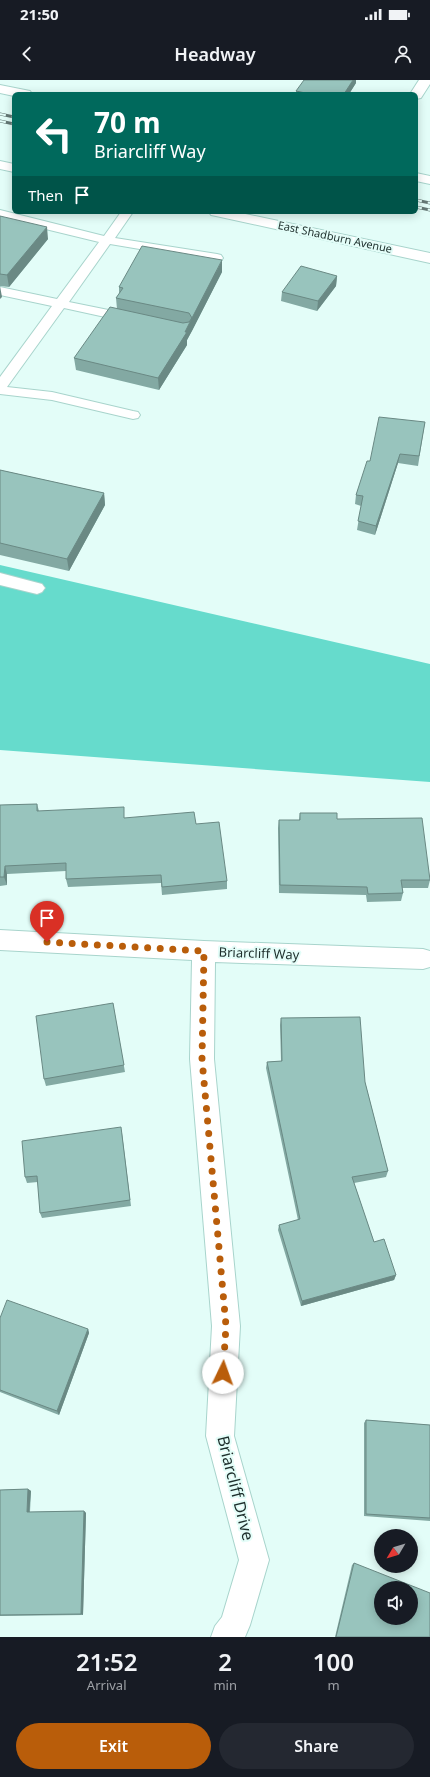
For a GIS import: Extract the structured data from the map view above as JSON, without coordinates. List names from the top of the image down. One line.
{"streets":{"street":["East Shadburn Avenue","Briarcliff Way","Briarcliff Drive"]},"crossings":[["Briarcliff Way","Briarcliff Drive"]],"north":"bottom left","page":{"status":"21:50","header":"Headway","turn":["70 m","Briarcliff Way"],"then":"Then","eta":["21:52","Arrival","2","min","100","m"],"buttons":["Exit","Share"]}}
